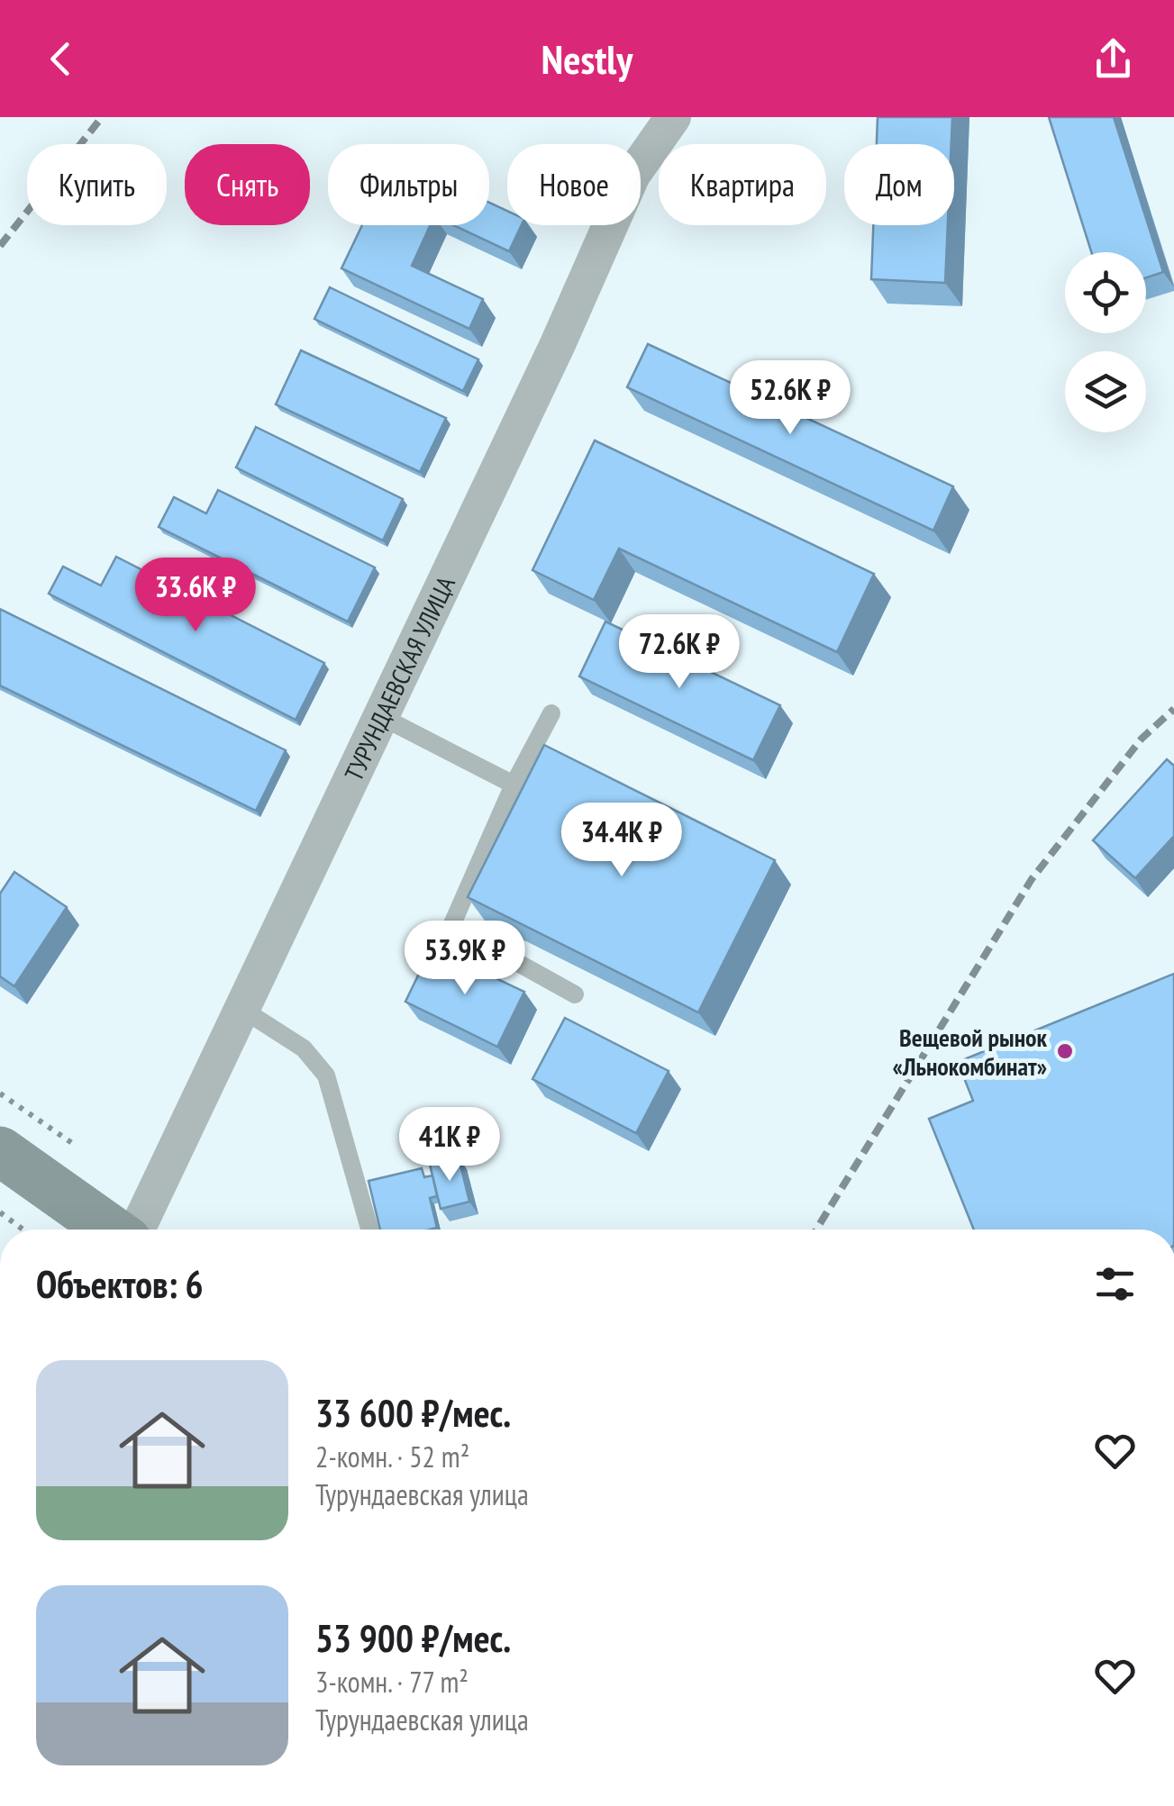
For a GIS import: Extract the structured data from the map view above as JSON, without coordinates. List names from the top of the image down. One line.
{"streets":{"street":["ТУРУНДАЕВСКАЯ УЛИЦА"]},"places":["Вещевой рынок «Льнокомбинат»"],"page":{"header":"Nestly","chip":["Купить","Снять","Фильтры","Новое","Квартира","Дом"],"price":["52.6K ₽","33.6K ₽","72.6K ₽","34.4K ₽","53.9K ₽","41K ₽"],"heading":"Объектов: 6","list":[{"name":"33 600 ₽/мес.","note":"2-комн. · 52 m² · Турундаевская улица"},{"name":"53 900 ₽/мес.","note":"3-комн. · 77 m² · Турундаевская улица"}]}}
